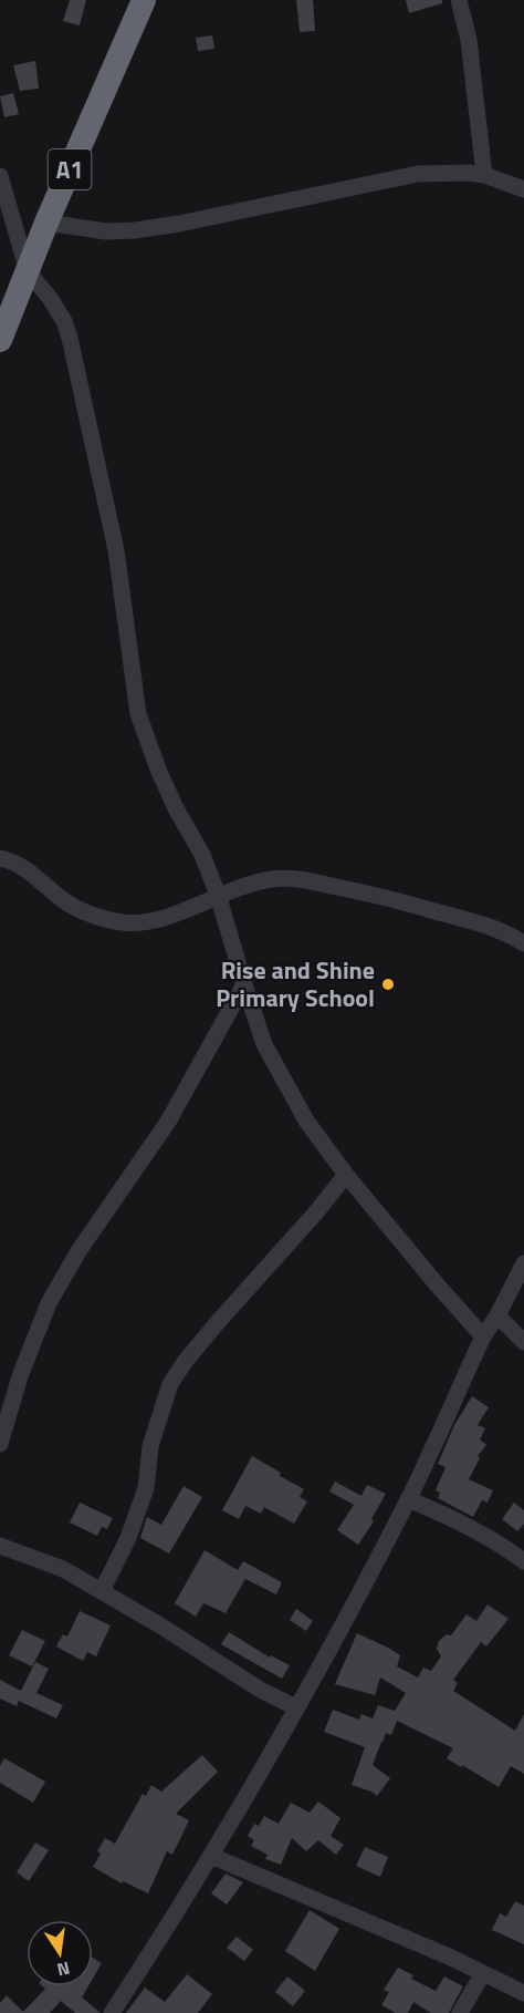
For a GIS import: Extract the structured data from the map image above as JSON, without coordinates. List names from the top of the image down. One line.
{"streets":{"highway":["A1"]},"places":["Rise and Shine Primary School"],"north":"bottom"}
